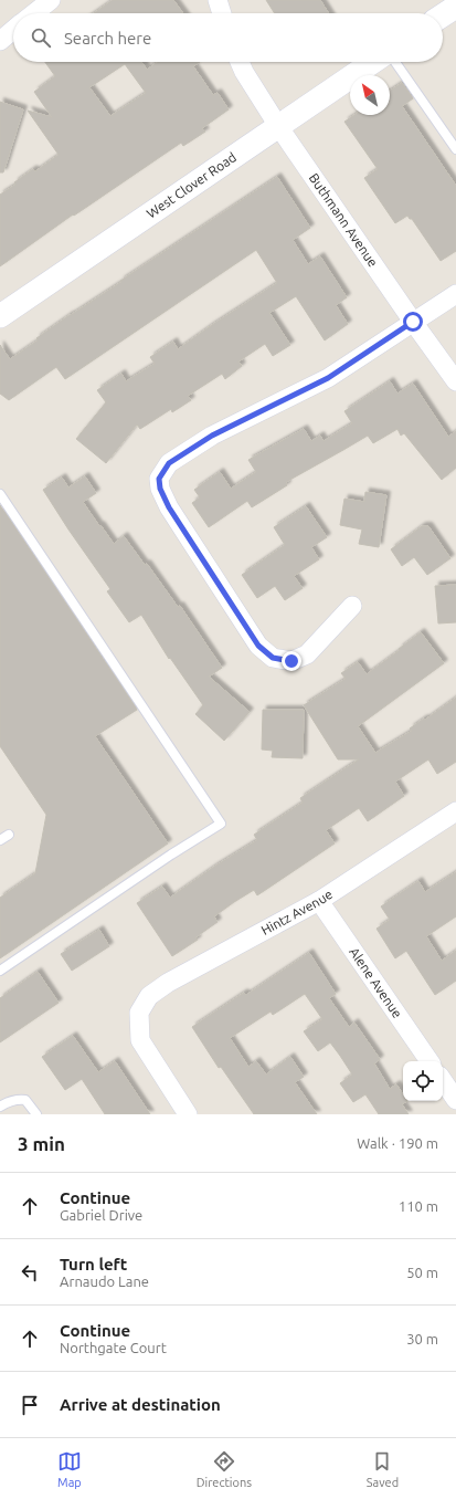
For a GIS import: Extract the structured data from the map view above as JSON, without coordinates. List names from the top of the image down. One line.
{"streets":{"street":["West Clover Road","Buthmann Avenue","Hintz Avenue","Alene Avenue"]},"crossings":[["West Clover Road","Buthmann Avenue"],["Hintz Avenue","Alene Avenue"]],"north":"top left","page":{"search":"Search here","heading":["3 min","Walk · 190 m"],"list":[["Continue","Gabriel Drive","110 m"],["Turn left","Arnaudo Lane","50 m"],["Continue","Northgate Court","30 m"],"Arrive at destination"],"nav":["Map","Directions","Saved"]}}
